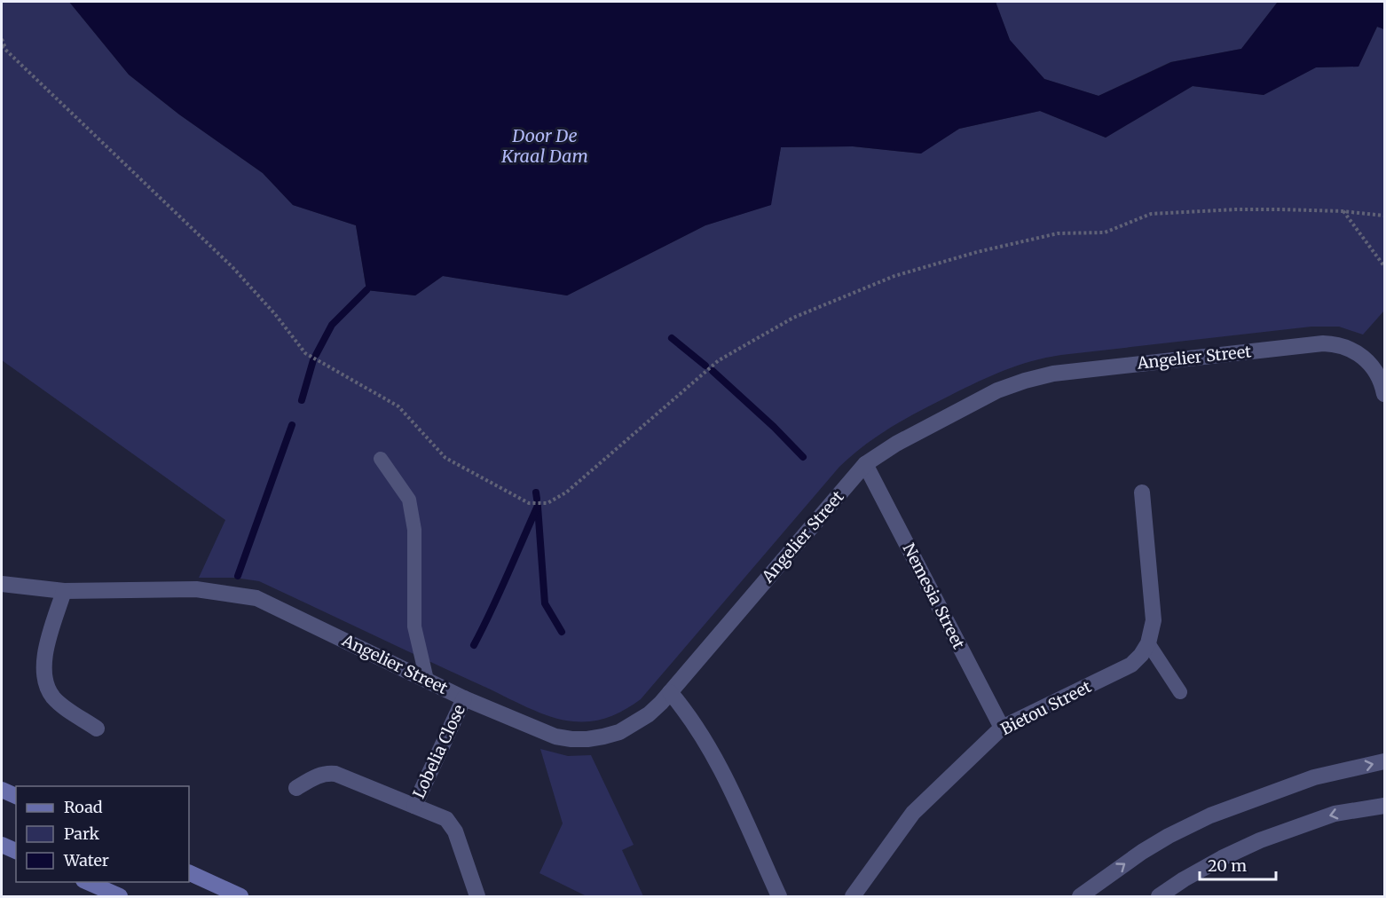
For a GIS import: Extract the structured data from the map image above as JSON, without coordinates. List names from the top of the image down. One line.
{"streets":{"street":["Angelier Street","Nemesia Street","Bietou Street","Lobelia Close"]},"crossings":[["Angelier Street","Nemesia Street"],["Angelier Street","Lobelia Close"],["Nemesia Street","Bietou Street"]],"water":["Door De Kraal Dam"],"legend":["Road","Park","Water"],"scale_bar":"20 m"}
